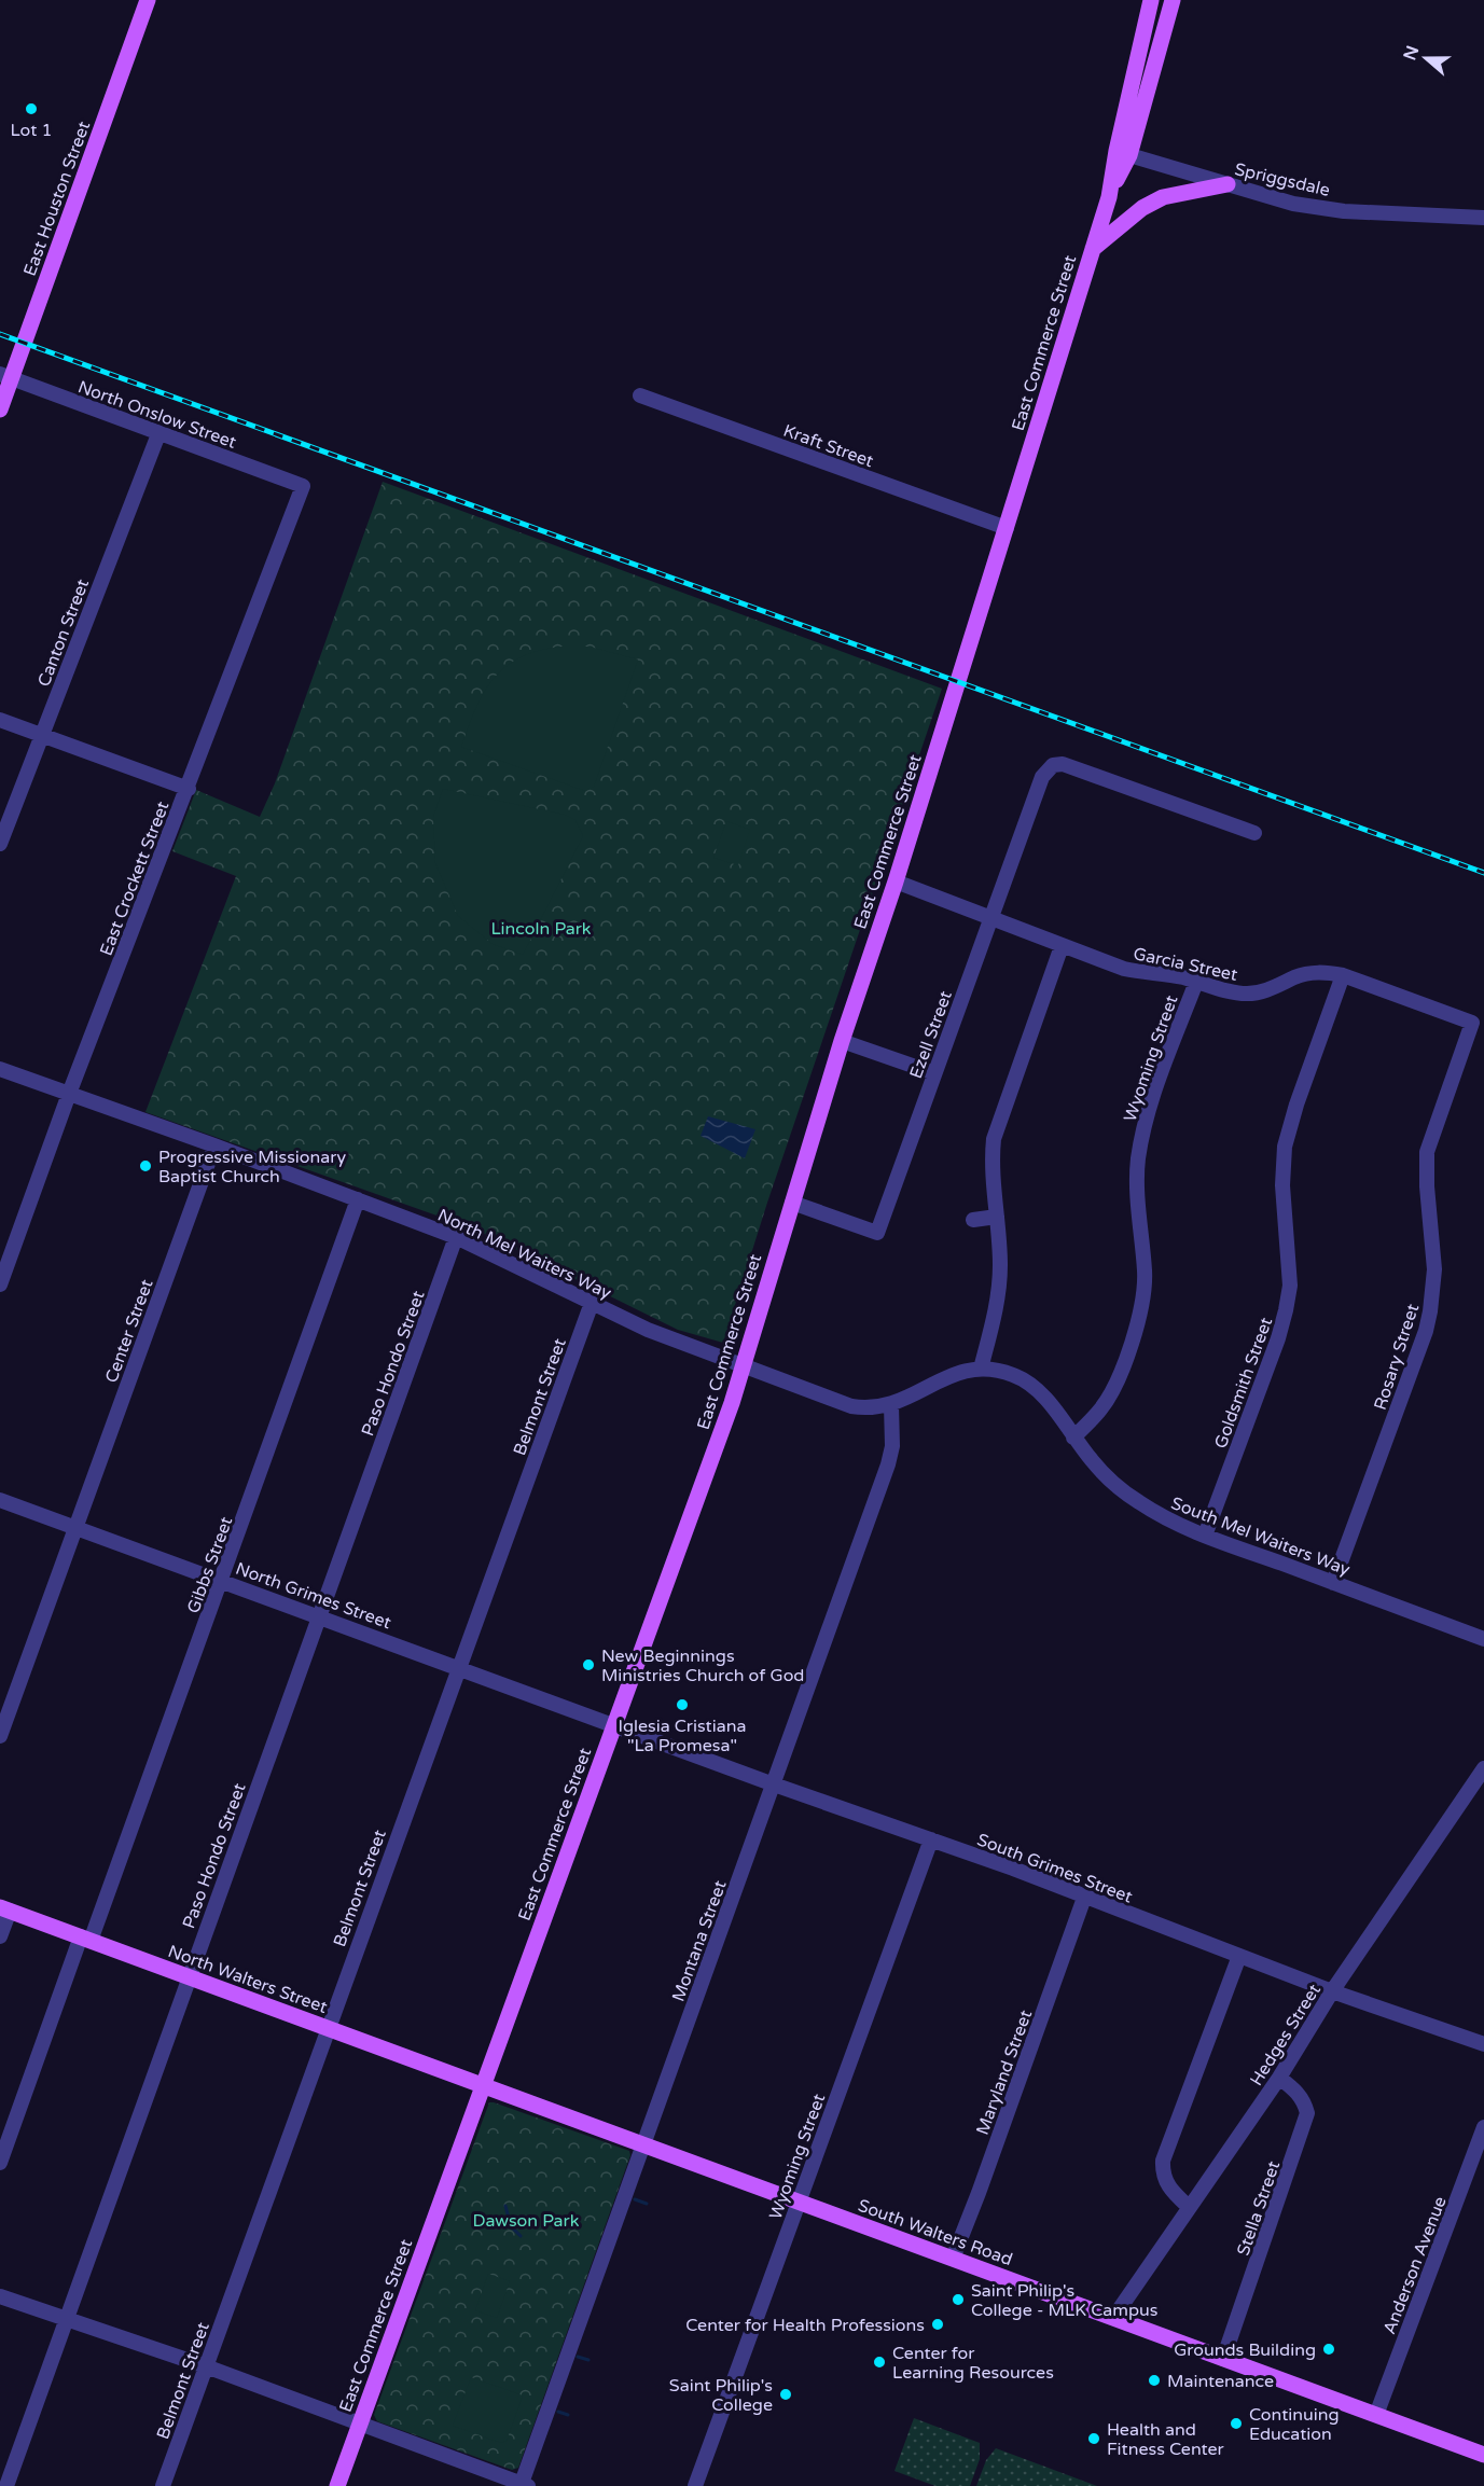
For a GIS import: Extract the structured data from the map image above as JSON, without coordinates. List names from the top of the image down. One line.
{"streets":{"main road":["East Houston Street","East Commerce Street","North Walters Street","South Walters Road"],"street":["Spriggsdale","North Onslow Street","Kraft Street","Canton Street","East Crockett Street","Garcia Street","Ezell Street","Wyoming Street","North Mel Waiters Way","Center Street","Rosary Street","Paso Hondo Street","Goldsmith Street","Belmont Street","South Mel Waiters Way","Gibbs Street","North Grimes Street","South Grimes Street","Montana Street","Hedges Street","Maryland Street","Stella Street","Anderson Avenue"]},"crossings":[["Spriggsdale","East Commerce Street"],["East Houston Street","North Onslow Street"],["East Commerce Street","Kraft Street"],["East Commerce Street","Garcia Street"],["East Commerce Street","Ezell Street"],["East Commerce Street","North Mel Waiters Way"],["East Commerce Street","South Mel Waiters Way"],["East Commerce Street","North Grimes Street"],["East Commerce Street","South Grimes Street"],["East Commerce Street","North Walters Street"],["East Commerce Street","South Walters Road"],["North Onslow Street","Canton Street"],["North Onslow Street","East Crockett Street"],["East Crockett Street","North Mel Waiters Way"],["Garcia Street","Ezell Street"],["Garcia Street","Wyoming Street"],["Garcia Street","Rosary Street"],["Garcia Street","Goldsmith Street"],["Wyoming Street","South Mel Waiters Way"],["Wyoming Street","South Grimes Street"],["Wyoming Street","South Walters Road"],["North Mel Waiters Way","Center Street"],["North Mel Waiters Way","Paso Hondo Street"],["North Mel Waiters Way","Belmont Street"],["North Mel Waiters Way","South Mel Waiters Way"],["North Mel Waiters Way","Gibbs Street"],["Center Street","North Grimes Street"],["Rosary Street","South Mel Waiters Way"],["Paso Hondo Street","North Grimes Street"],["Paso Hondo Street","North Walters Street"],["Goldsmith Street","South Mel Waiters Way"],["Belmont Street","North Grimes Street"],["Belmont Street","North Walters Street"],["South Mel Waiters Way","Montana Street"],["Gibbs Street","North Grimes Street"],["Gibbs Street","North Walters Street"],["North Grimes Street","South Grimes Street"],["South Grimes Street","Montana Street"],["South Grimes Street","Hedges Street"],["South Grimes Street","Maryland Street"],["Montana Street","South Walters Road"],["North Walters Street","South Walters Road"],["Hedges Street","Stella Street"],["Hedges Street","South Walters Road"],["Maryland Street","South Walters Road"],["Stella Street","South Walters Road"],["South Walters Road","Anderson Avenue"]],"parks":["Lincoln Park","Dawson Park"],"places":["Lot 1","Progressive Missionary Baptist Church","New Beginnings Ministries Church of God","Iglesia Cristiana \"La Promesa\"","Saint Philip's College - MLK Campus","Center for Health Professions","Grounds Building","Center for Learning Resources","Maintenance","Saint Philip's College","Continuing Education","Health and Fitness Center"],"north":"left"}
